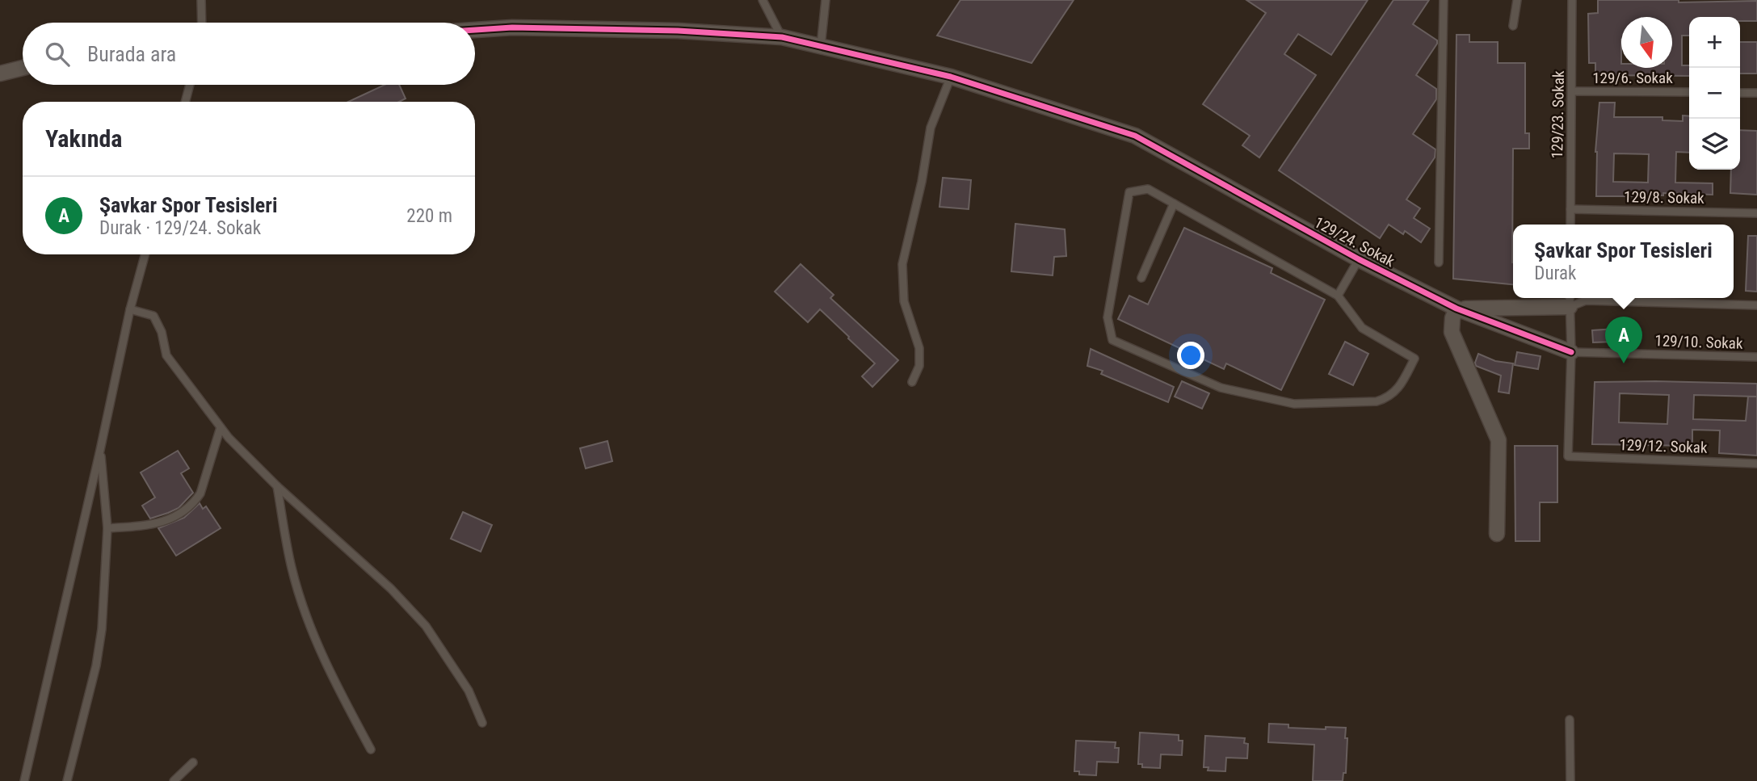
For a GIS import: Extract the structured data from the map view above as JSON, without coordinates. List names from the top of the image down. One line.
{"streets":{"street":["129/24. Sokak"],"lane":["129/6. Sokak","129/23. Sokak","129/8. Sokak","129/10. Sokak","129/12. Sokak"]},"crossings":[["129/6. Sokak","129/23. Sokak"],["129/23. Sokak","129/8. Sokak"],["129/24. Sokak","129/10. Sokak"],["129/24. Sokak","129/12. Sokak"],["129/10. Sokak","129/12. Sokak"]],"north":"bottom","page":{"map_buttons":["+","−"],"search":"Burada ara","heading":"Yakında","list":[{"mark":"A","name":"Şavkar Spor Tesisleri","note":"Durak · 129/24. Sokak","value":"220 m"}],"popup":["Şavkar Spor Tesisleri","Durak"],"pins":"A"}}
